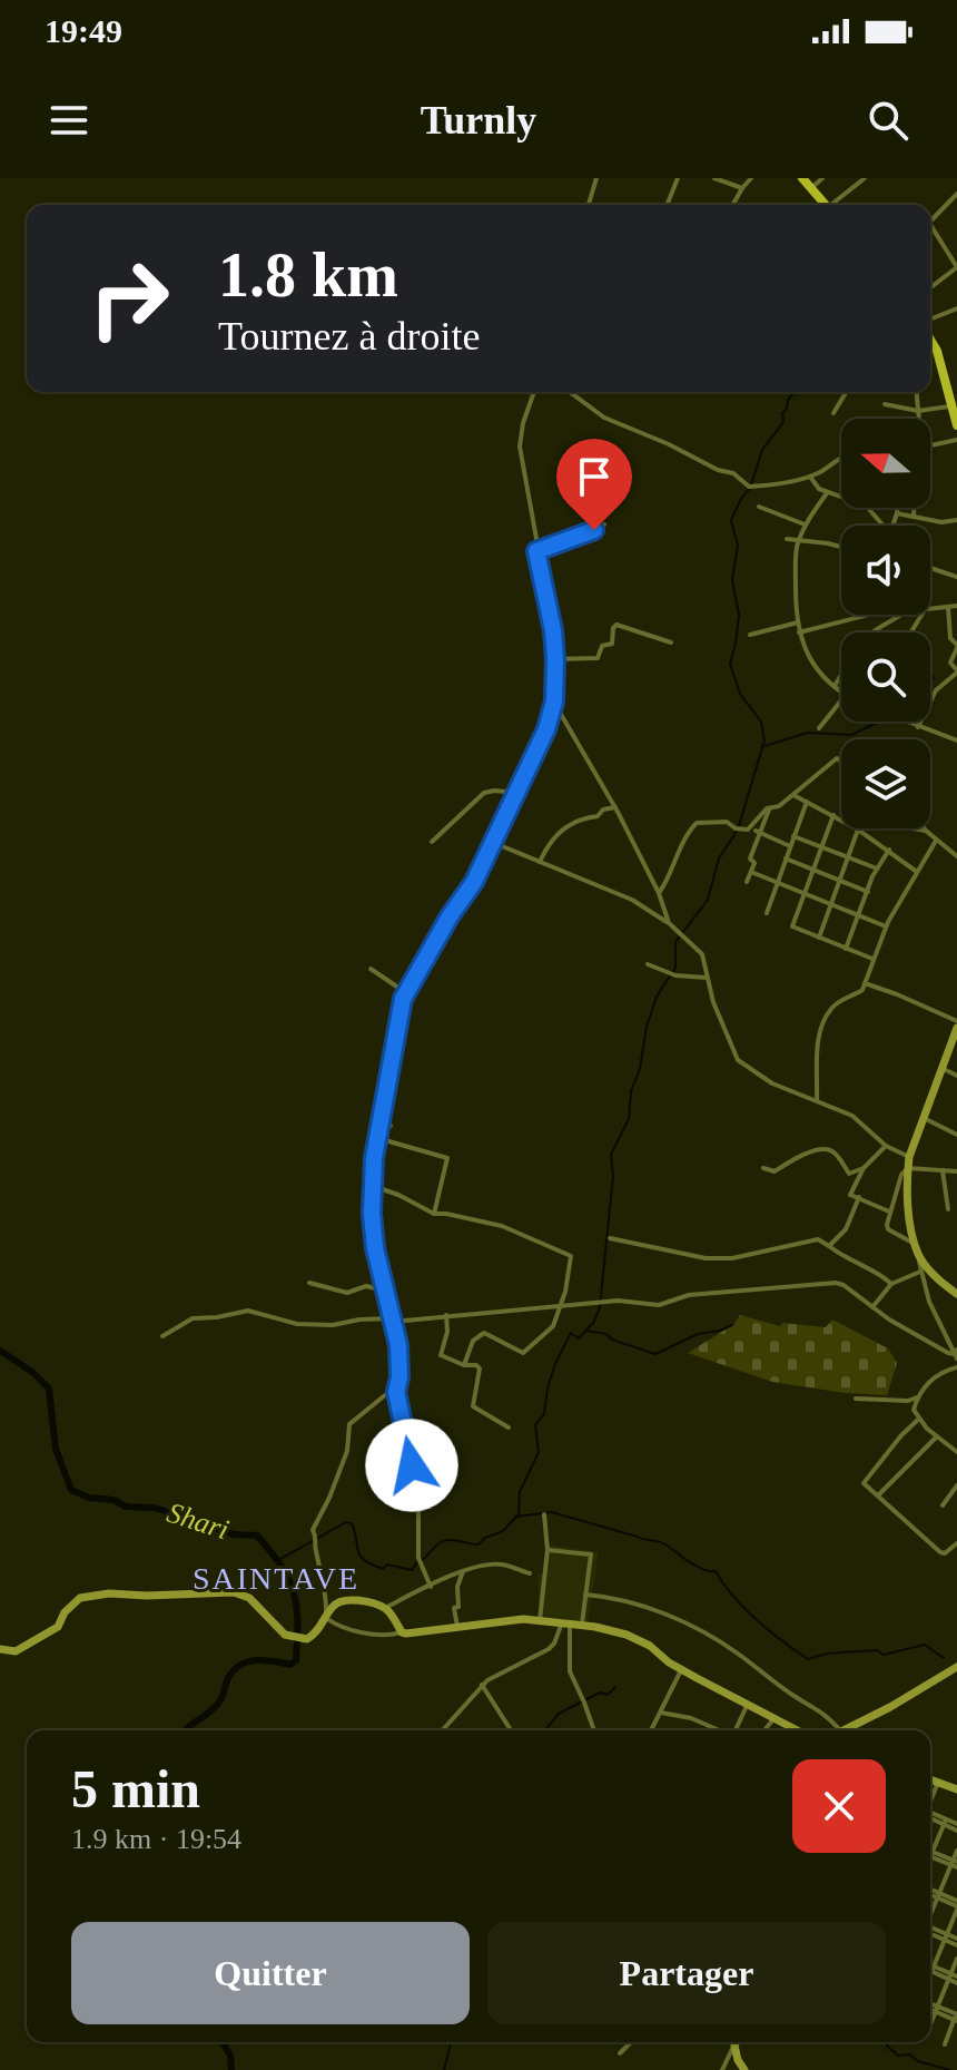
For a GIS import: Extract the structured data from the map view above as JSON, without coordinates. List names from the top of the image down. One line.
{"districts":["SAINTAVE"],"water":["Shari"],"north":"left","page":{"status":"19:49","header":"Turnly","turn":["1.8 km","Tournez à droite"],"heading":["5 min","1.9 km · 19:54"],"buttons":["Quitter","Partager"]}}
